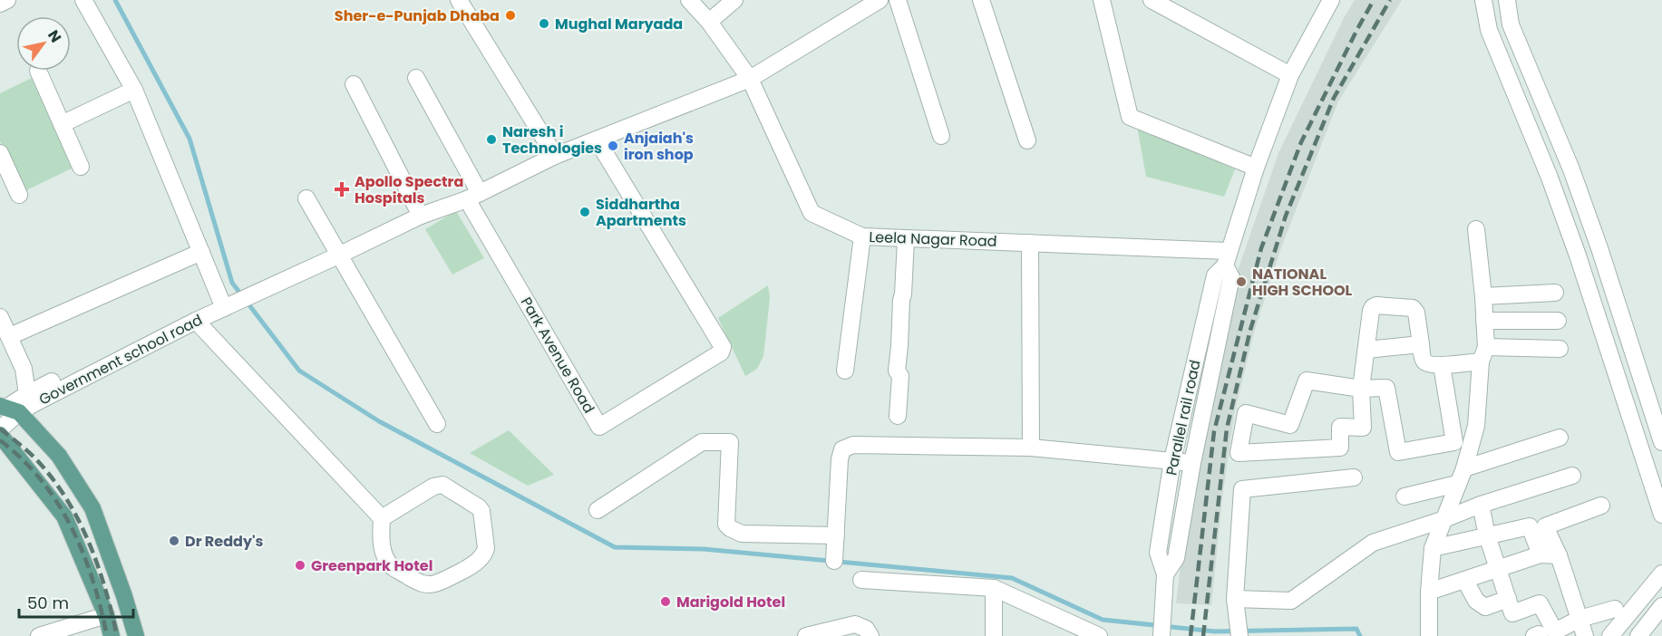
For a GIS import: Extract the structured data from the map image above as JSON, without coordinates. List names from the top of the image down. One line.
{"streets":{"street":["Leela Nagar Road","Park Avenue Road","Government school road","Parallel rail road"]},"crossings":[["Leela Nagar Road","Parallel rail road"]],"places":{"other":["Sher-e-Punjab Dhaba","Mughal Maryada","Naresh i Technologies","Anjaiah's iron shop","Siddhartha Apartments","NATIONAL HIGH SCHOOL","Dr Reddy's","Greenpark Hotel","Marigold Hotel"],"health":["Apollo Spectra Hospitals"]},"scale_bar":"50 m","north":"top right"}
